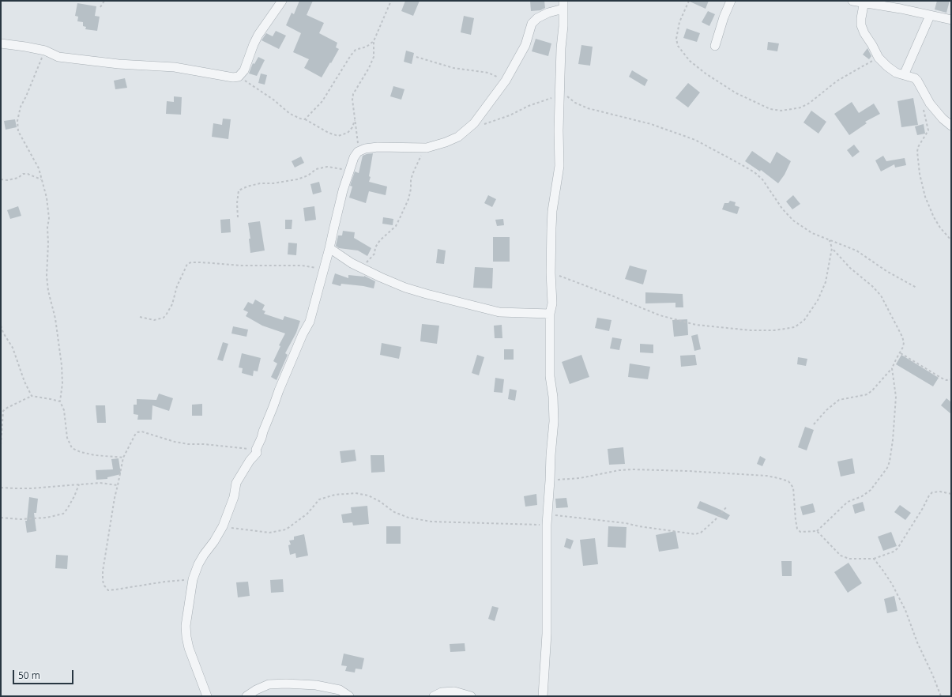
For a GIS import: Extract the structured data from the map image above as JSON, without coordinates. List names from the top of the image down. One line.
{"scale_bar":"50 m"}
